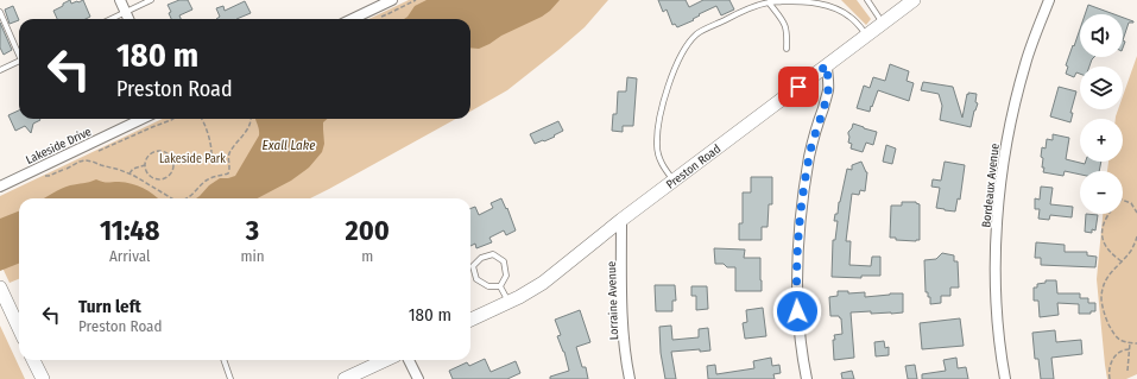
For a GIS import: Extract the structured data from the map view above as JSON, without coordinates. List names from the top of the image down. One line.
{"streets":{"main road":["Preston Road"],"street":["Lakeside Drive","Bordeaux Avenue","Lorraine Avenue"]},"crossings":[["Preston Road","Lorraine Avenue"]],"water":["Exall Lake"],"parks":["Lakeside Park"],"page":{"map_buttons":["+","−"],"turn":["180 m","Preston Road"],"eta":["11:48","Arrival","3","min","200","m"],"list":[{"name":"Turn left","note":"Preston Road","value":"180 m"}]}}
